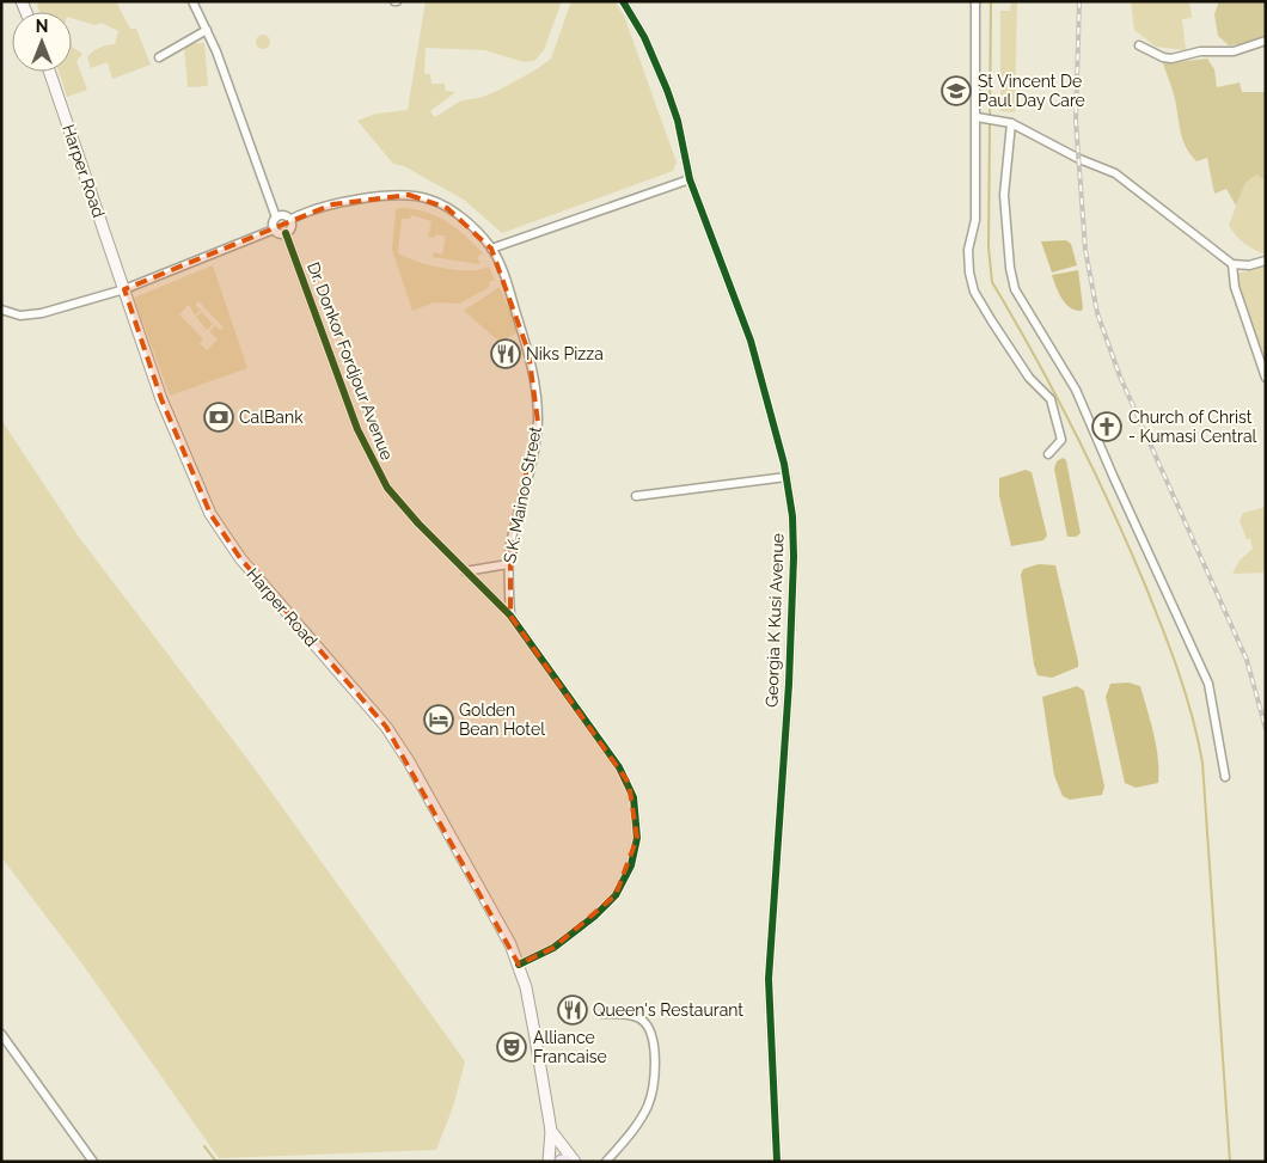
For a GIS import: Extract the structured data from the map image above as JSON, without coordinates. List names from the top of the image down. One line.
{"streets":{"main road":["Harper Road"],"street":["Dr. Donkor Fordjour Avenue","S.K. Mainoo Street","Georgia K Kusi Avenue"]},"crossings":[["Harper Road","Dr. Donkor Fordjour Avenue"],["Dr. Donkor Fordjour Avenue","S.K. Mainoo Street"]],"places":{"school or university":["St Vincent De Paul Day Care"],"restaurant":["Niks Pizza","Queen's Restaurant"],"bank":["CalBank"],"church":["Church of Christ - Kumasi Central"],"hotel":["Golden Bean Hotel"],"theatre":["Alliance Francaise"]},"north":"top"}
